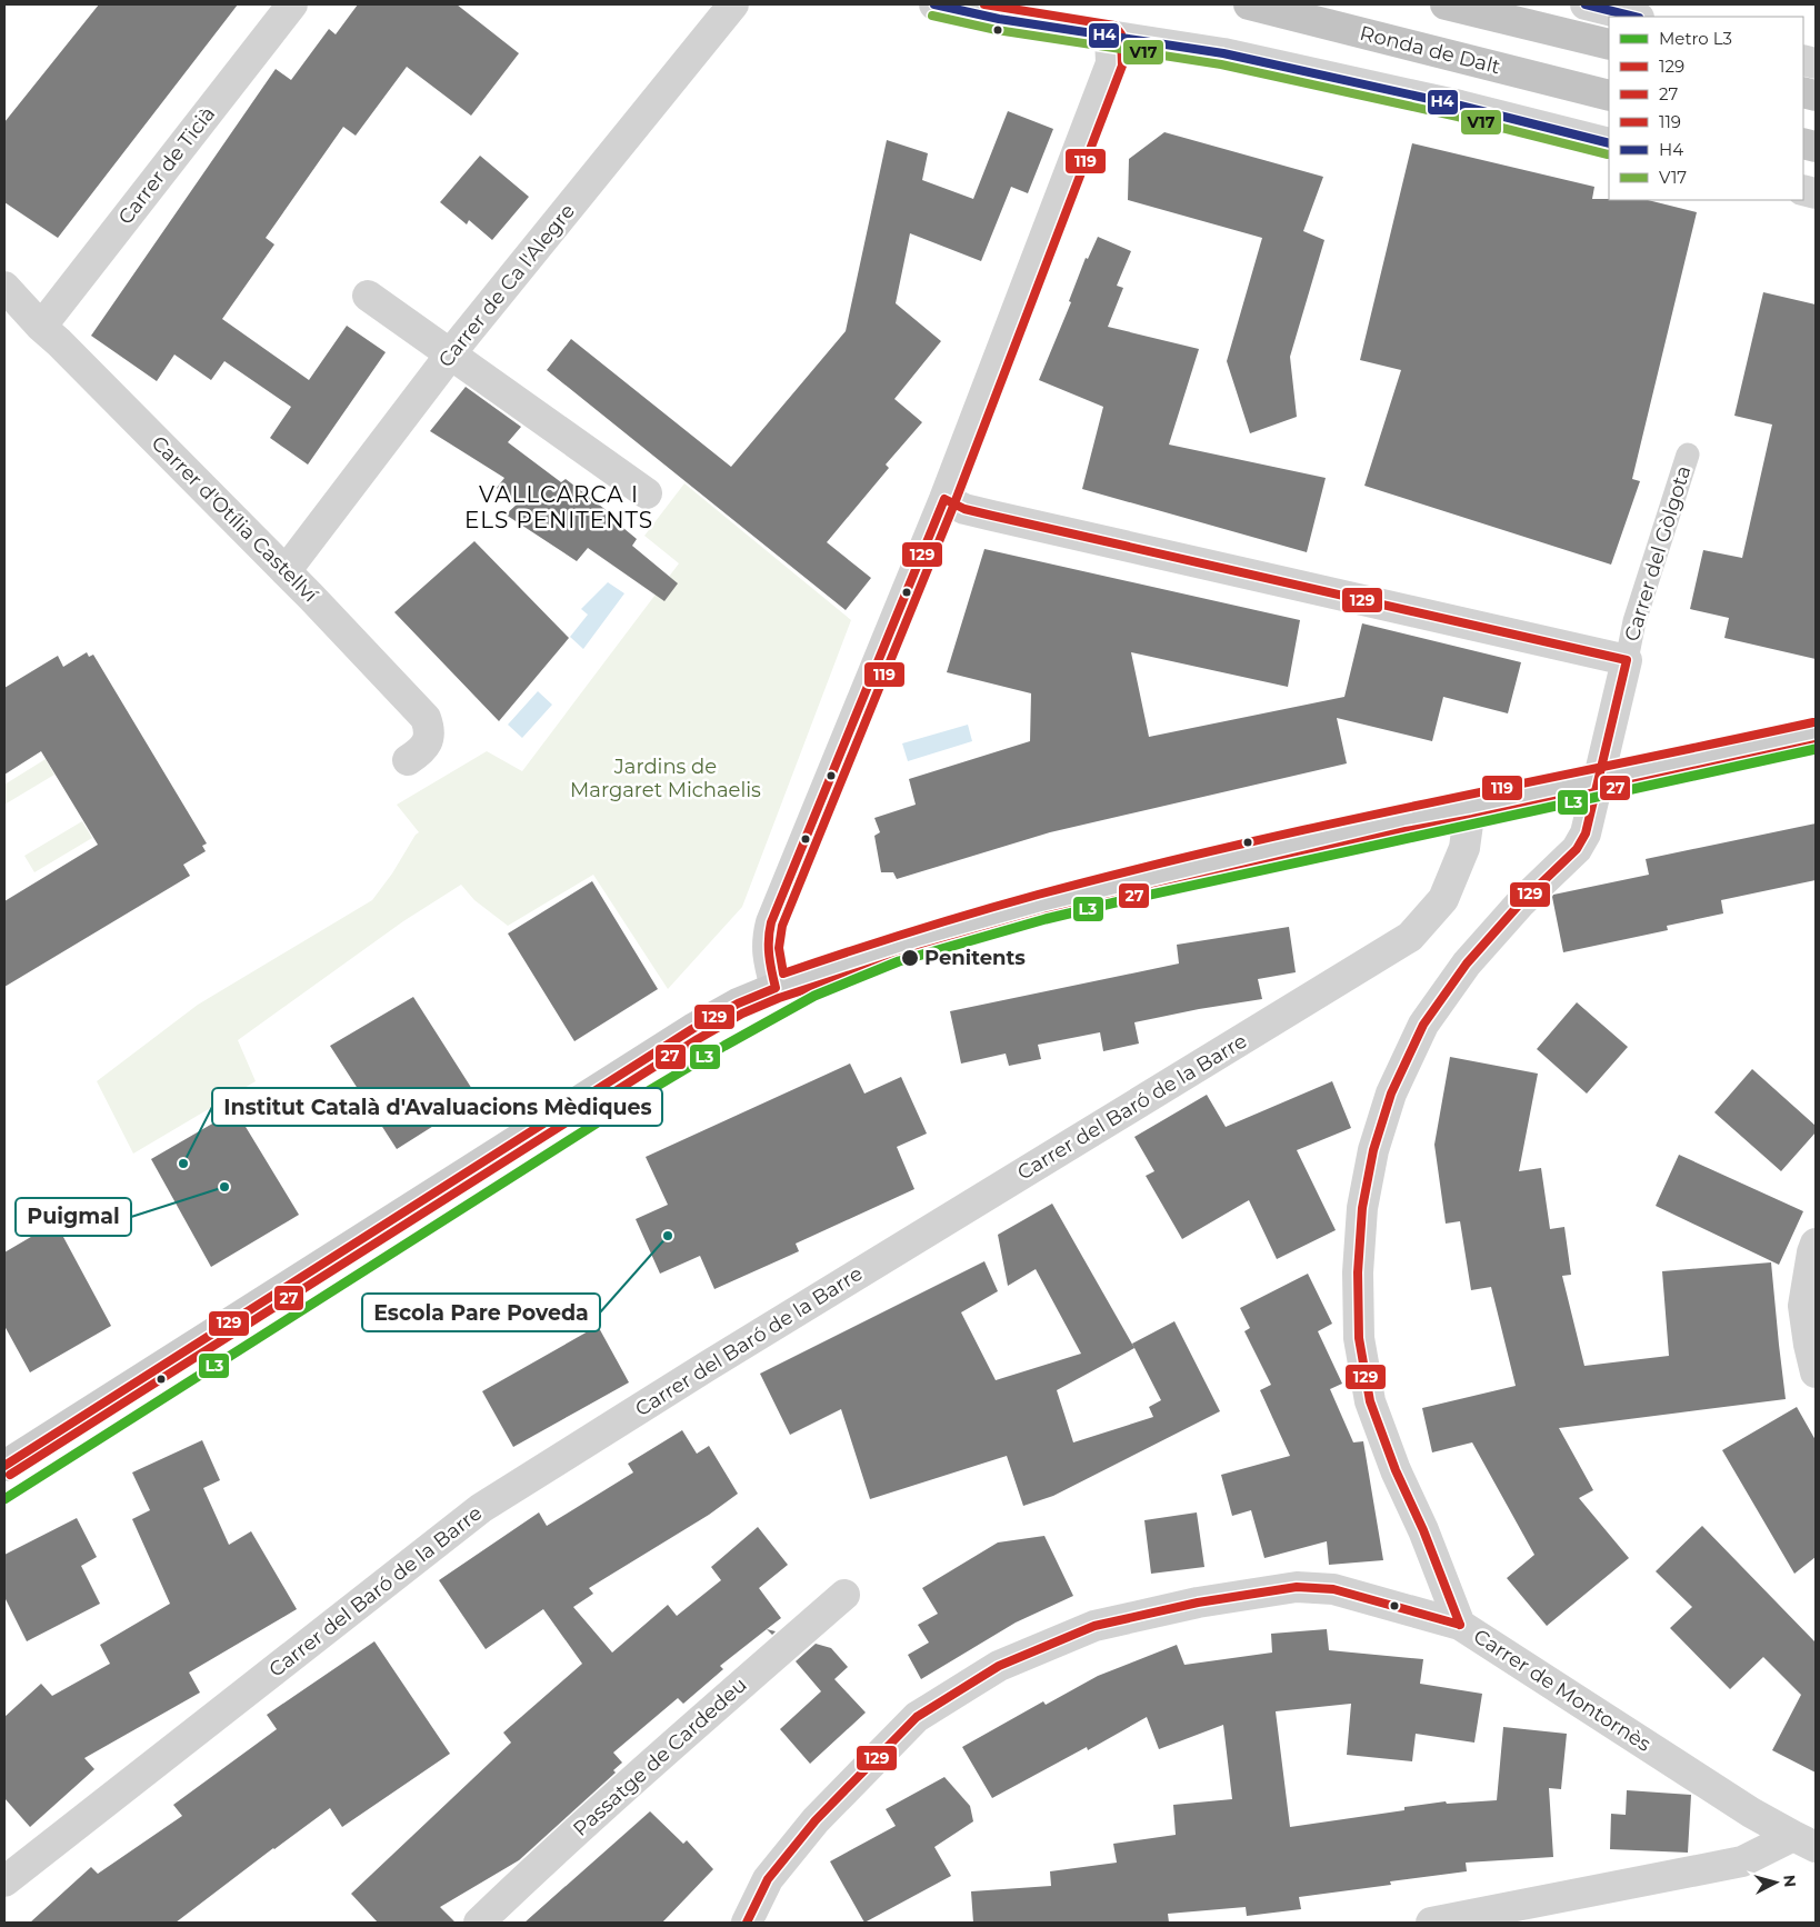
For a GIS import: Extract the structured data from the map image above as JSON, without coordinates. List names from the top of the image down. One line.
{"streets":{"highway":["Ronda de Dalt"],"street":["Carrer de Ticià","Carrer de Ca l'Alegre","Carrer d'Otília Castellví","Carrer del Gòlgota","Carrer del Baró de la Barre","Carrer de Montornès","Passatge de Cardedeu"]},"crossings":[["Carrer de Ticià","Carrer d'Otília Castellví"],["Carrer de Ca l'Alegre","Carrer d'Otília Castellví"],["Carrer del Gòlgota","Carrer de Montornès"]],"districts":["VALLCARCA I ELS PENITENTS"],"parks":["Jardins de Margaret Michaelis"],"places":["Penitents","Institut Català d'Avaluacions Mèdiques","Puigmal","Escola Pare Poveda"],"lines":["transit line 119","transit line H4","transit line V17","transit line 129","transit line 27","metro line L3"],"legend":["Metro L3","129","27","119","H4","V17"],"north":"right"}
